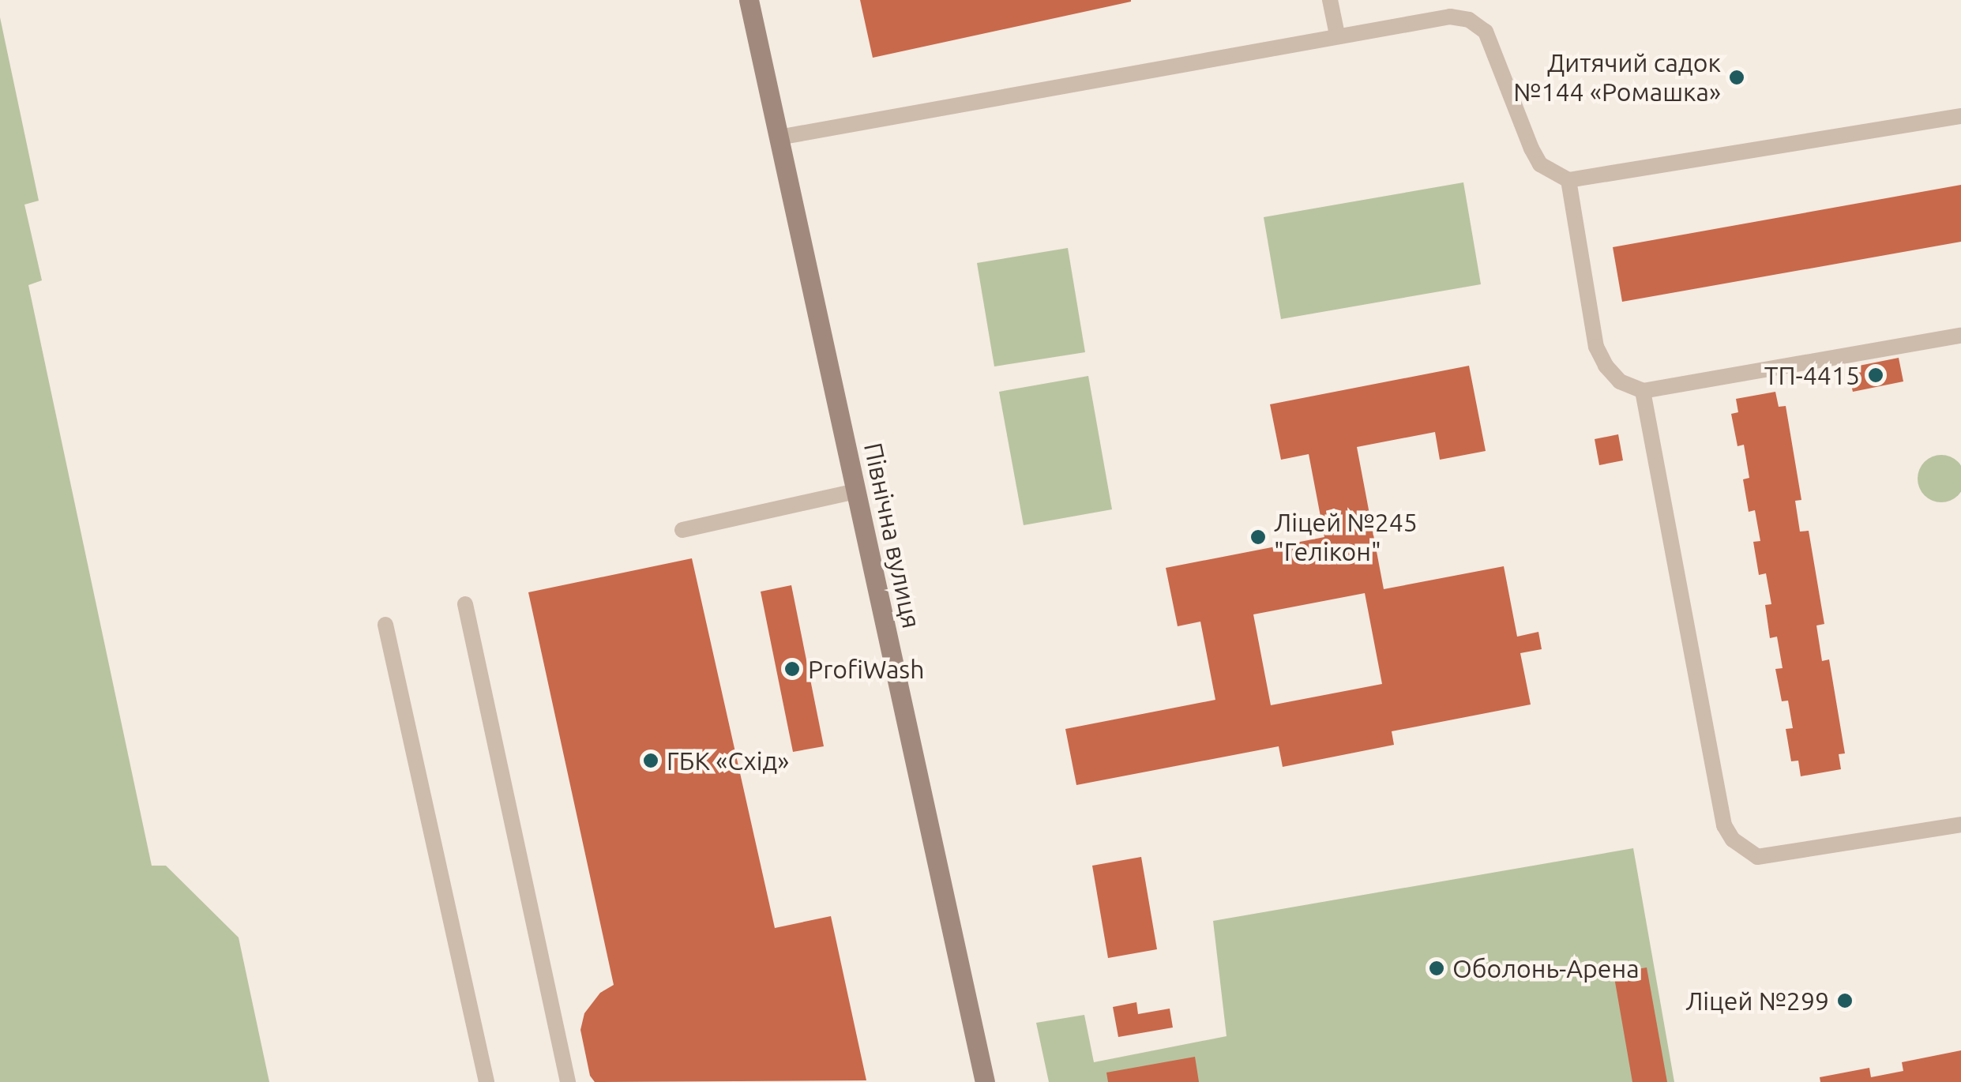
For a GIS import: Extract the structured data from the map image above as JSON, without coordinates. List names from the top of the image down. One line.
{"streets":{"street":["Північна вулиця"]},"places":["Дитячий садок №144 «Ромашка»","ТП-4415","Ліцей №245 \"Гелікон\"","ProfiWash","ГБК «Схід»","Оболонь-Арена","Ліцей №299"]}
